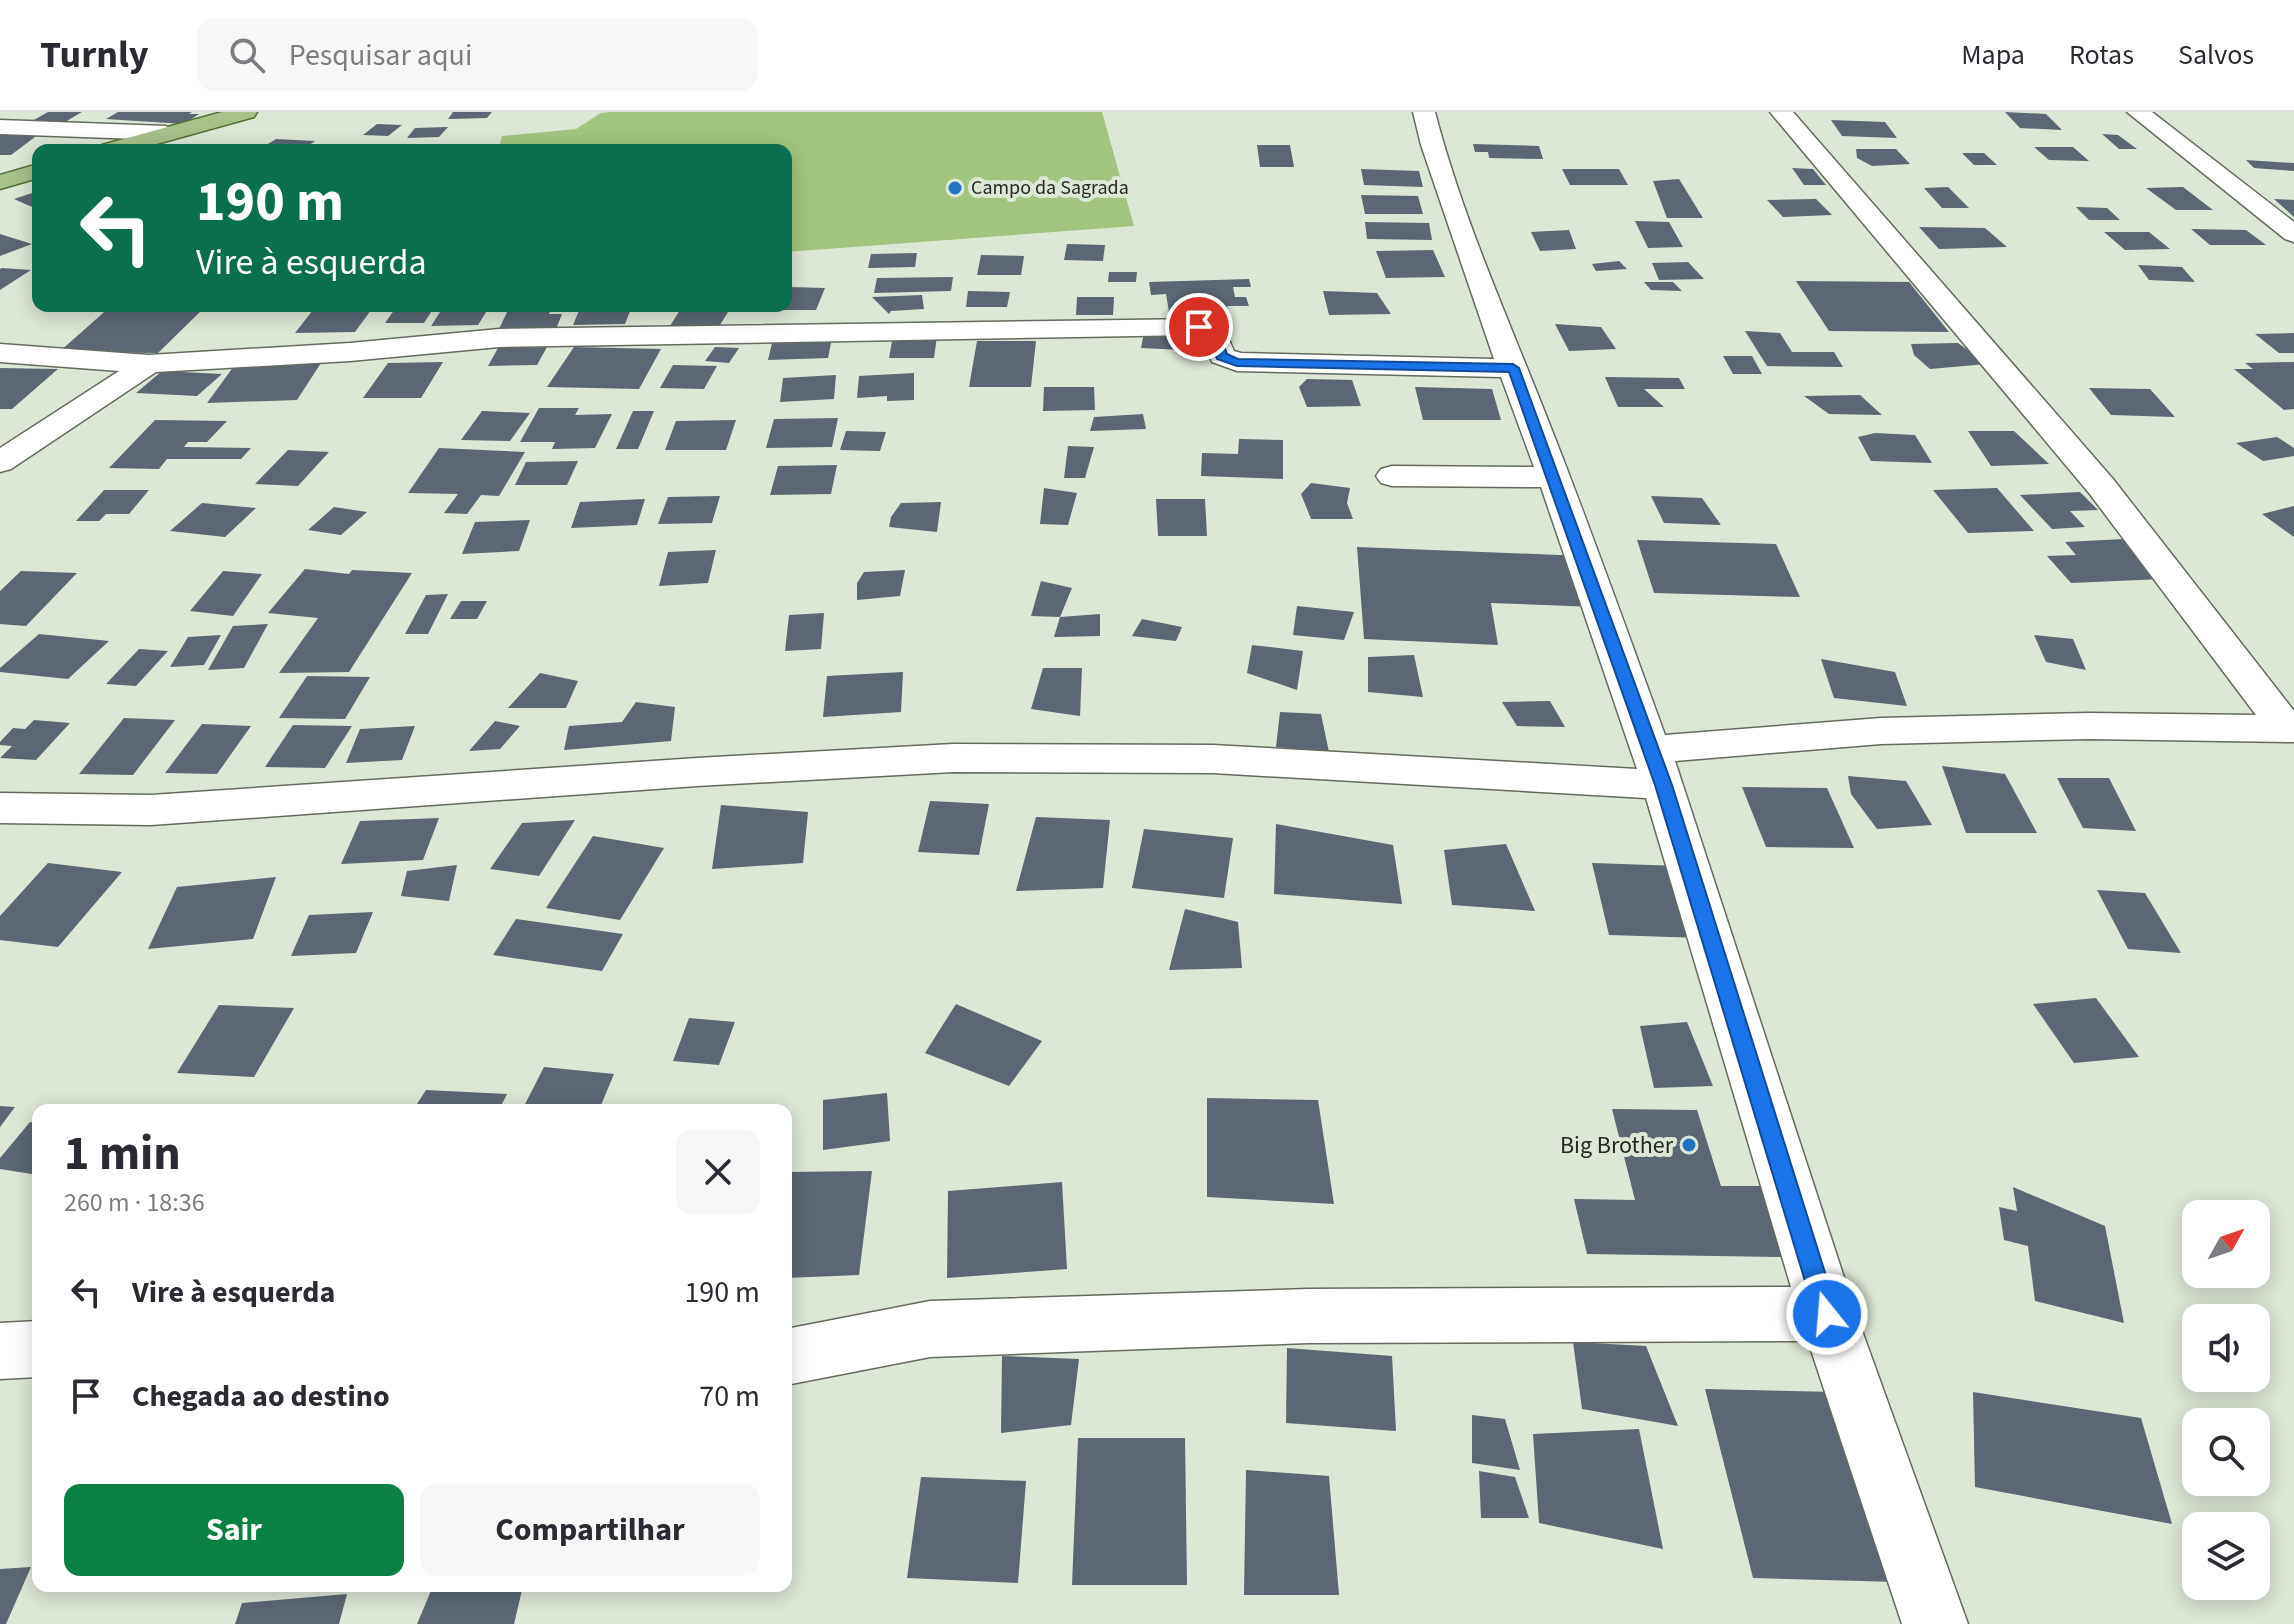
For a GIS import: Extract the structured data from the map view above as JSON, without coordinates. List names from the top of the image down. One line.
{"places":["Campo da Sagrada","Big Brother"],"north":"top right","page":{"header":"Turnly","search":"Pesquisar aqui","nav":["Mapa","Rotas","Salvos"],"turn":["190 m","Vire à esquerda"],"heading":["1 min","260 m · 18:36"],"list":[{"name":"Vire à esquerda","value":"190 m"},{"name":"Chegada ao destino","value":"70 m"}],"buttons":["Sair","Compartilhar"]}}
